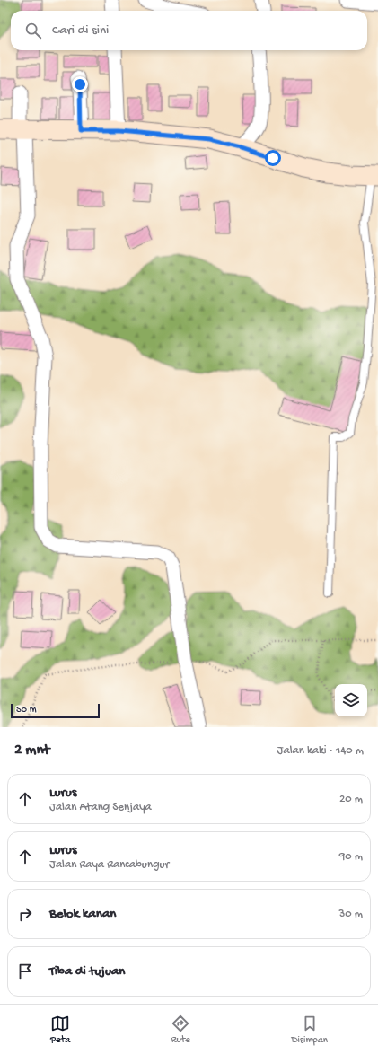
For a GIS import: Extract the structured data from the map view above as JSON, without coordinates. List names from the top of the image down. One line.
{"scale_bar":"50 m","page":{"search":"Cari di sini","scale":"50 m","heading":["2 mnt","Jalan kaki · 140 m"],"list":[["Lurus","Jalan Atang Senjaya","20 m"],["Lurus","Jalan Raya Rancabungur","90 m"],["Belok kanan","30 m"],"Tiba di tujuan"],"nav":["Peta","Rute","Disimpan"]}}
